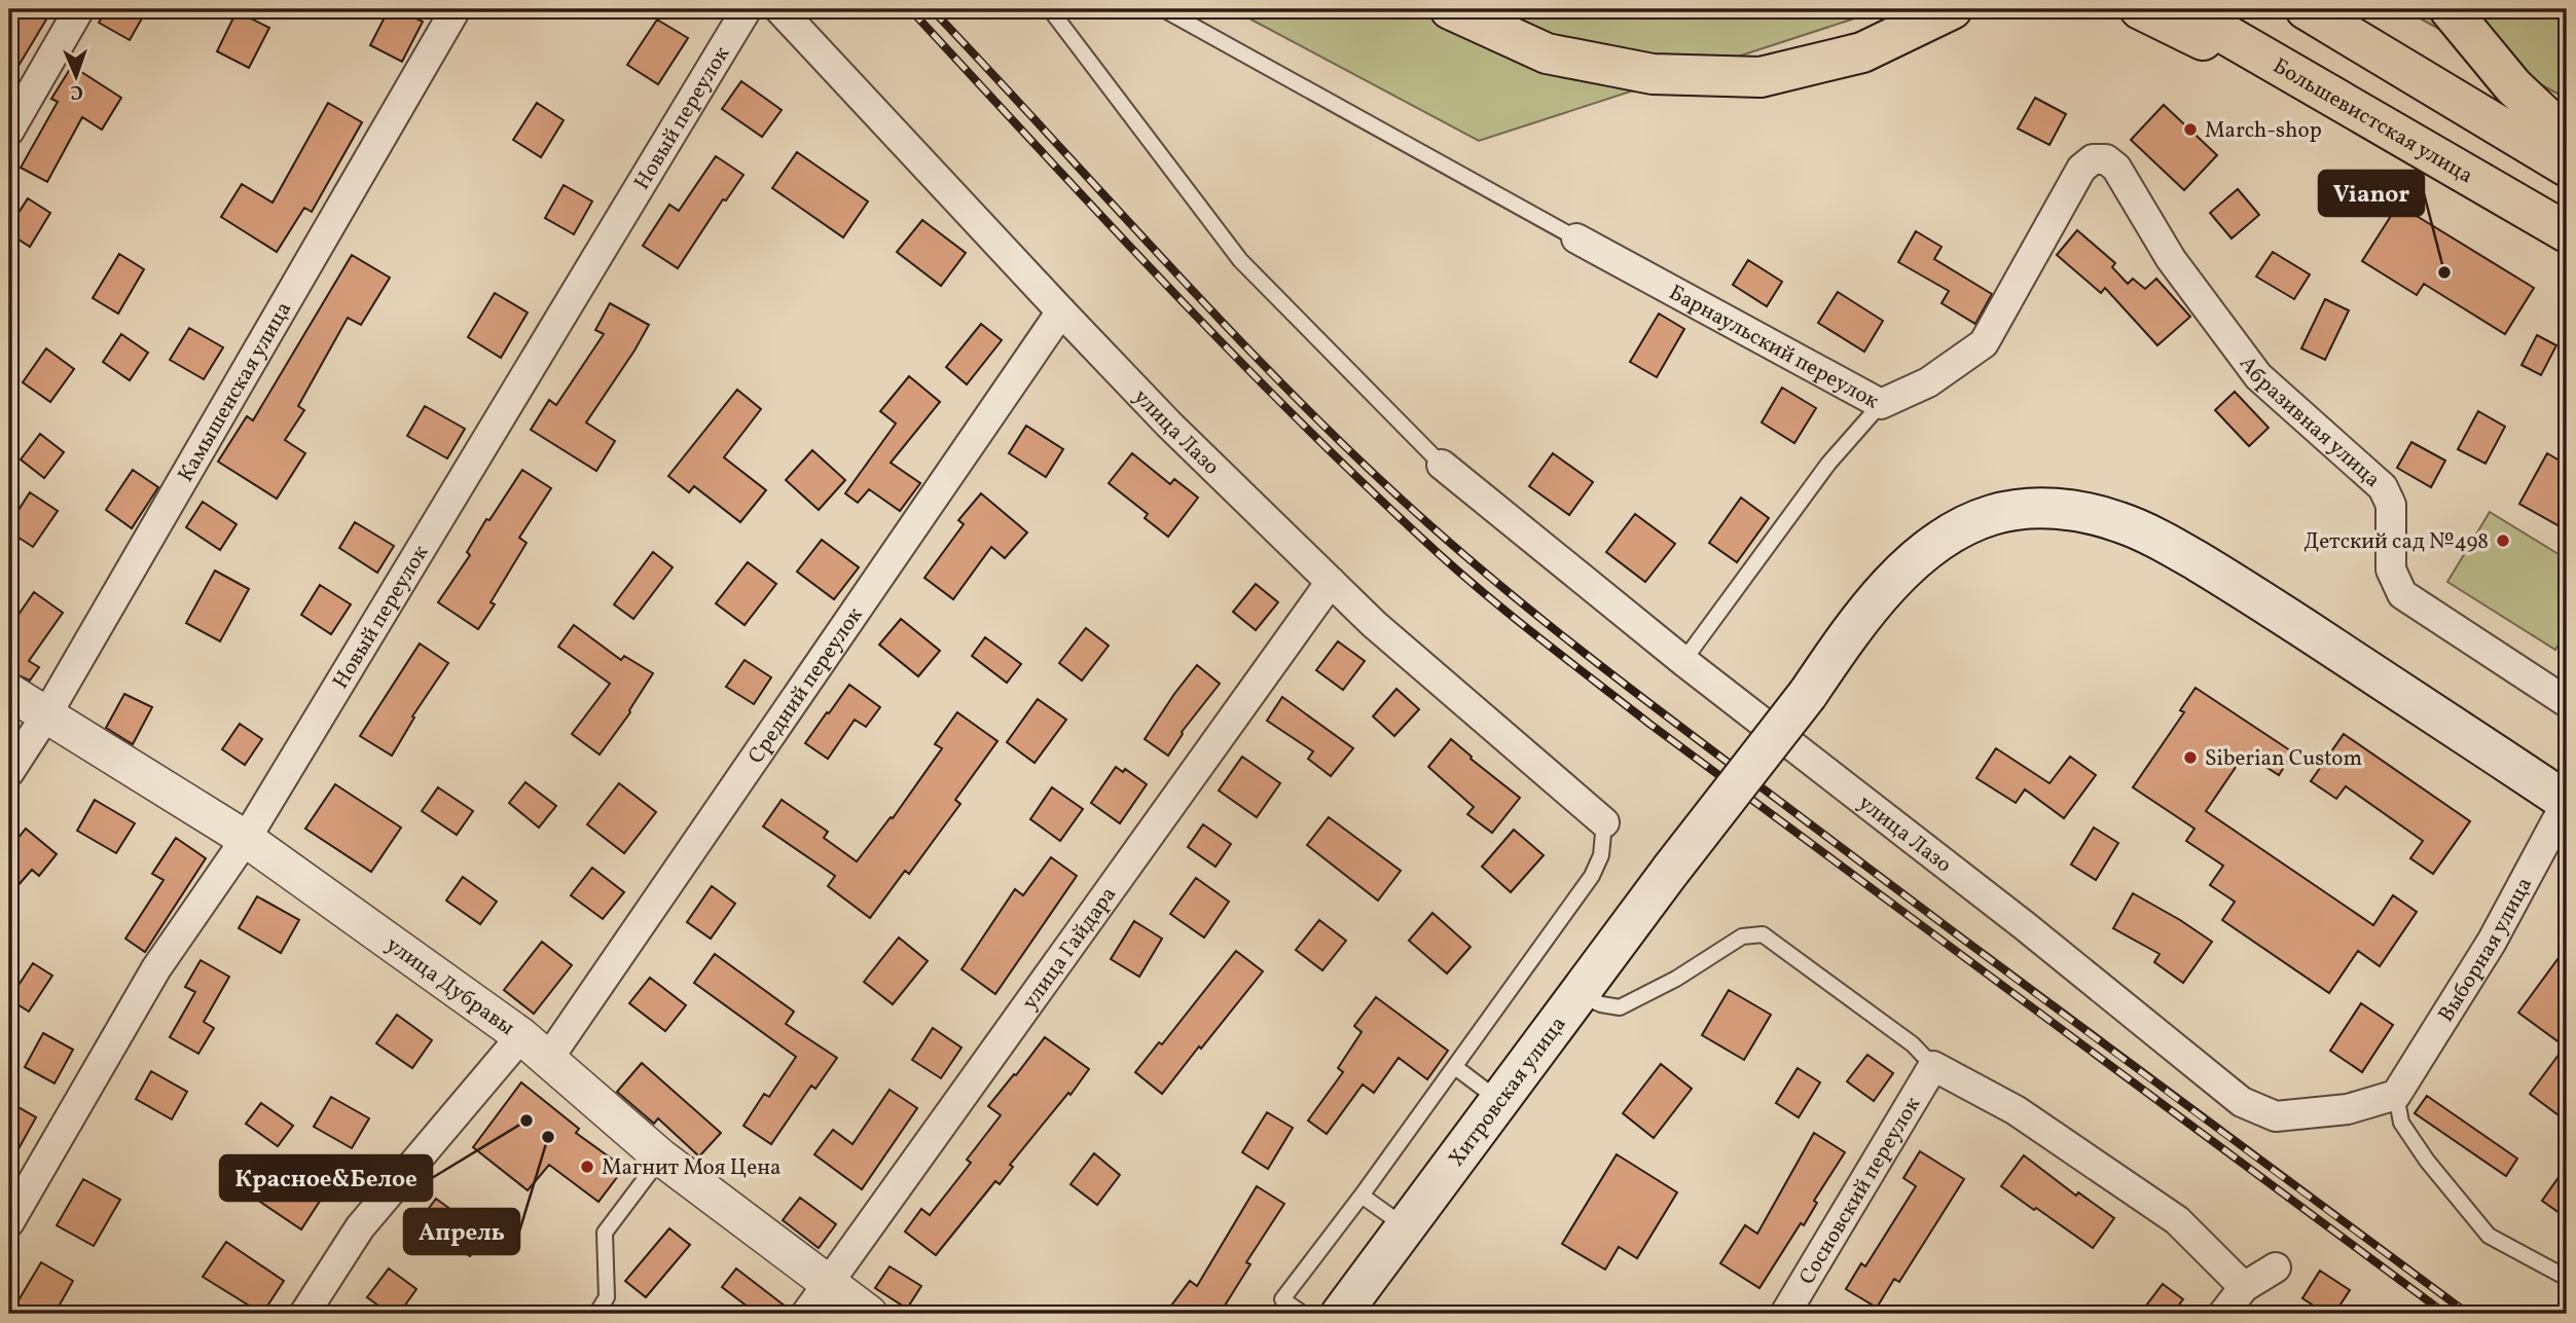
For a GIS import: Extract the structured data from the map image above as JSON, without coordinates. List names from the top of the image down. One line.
{"streets":{"highway":["Большевистская улица"],"main road":["Хитровская улица"],"street":["Новый переулок","Барнаульский переулок","Камышенская улица","Абразивная улица","улица Лазо","Средний переулок","улица Гайдара","Выборная улица","улица Дубравы","Сосновский переулок"]},"crossings":[["Новый переулок","улица Дубравы"],["Барнаульский переулок","Абразивная улица"],["Камышенская улица","улица Дубравы"],["улица Лазо","Средний переулок"],["улица Лазо","улица Гайдара"],["улица Лазо","Выборная улица"],["Средний переулок","улица Дубравы"],["улица Гайдара","улица Дубравы"],["Выборная улица","Хитровская улица"]],"places":["March-shop","Vianor","Детский сад №498","Siberian Custom","Красное&Белое","Апрель","Магнит Моя Цена"],"north":"bottom"}
